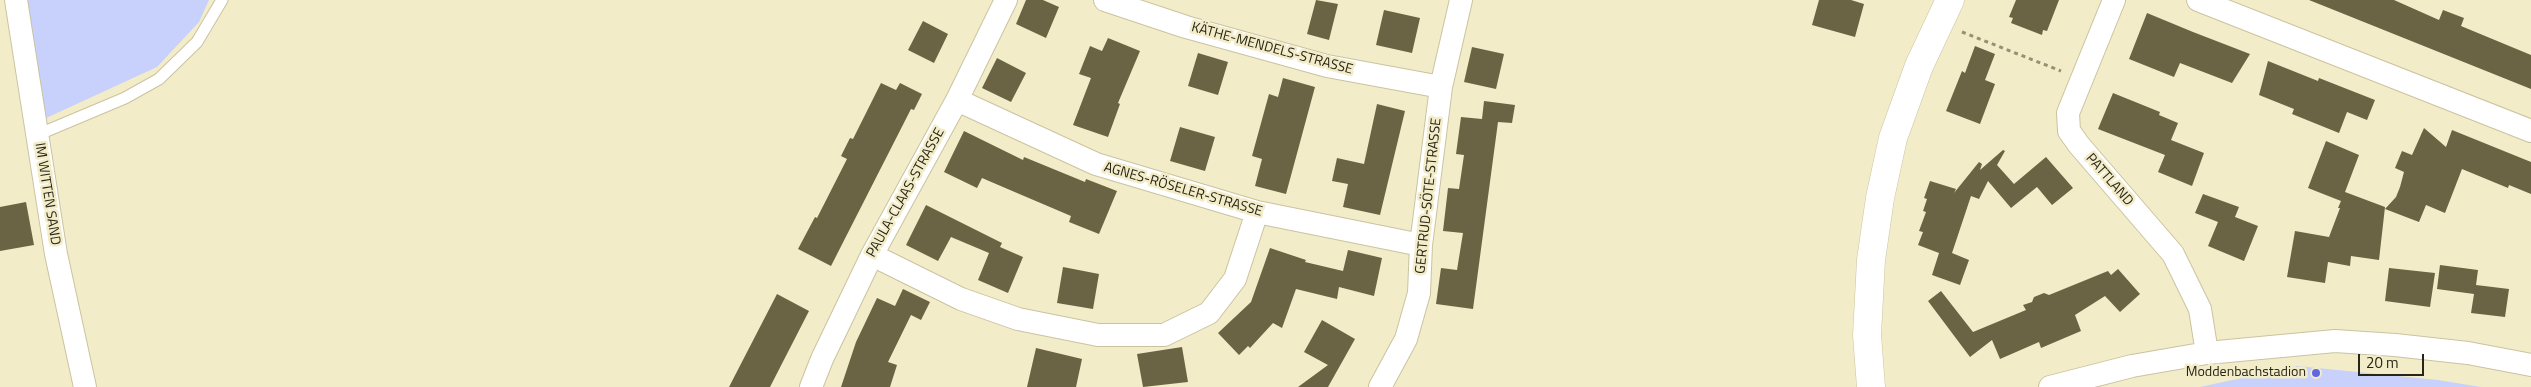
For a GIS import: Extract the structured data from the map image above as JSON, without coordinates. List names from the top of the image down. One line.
{"streets":{"street":["KÄTHE-MENDELS-STRASSE","PATTLAND","AGNES-RÖSELER-STRASSE","PAULA-CLAAS-STRASSE","IM WITTEN SAND","GERTRUD-SÖTE-STRASSE"]},"crossings":[["KÄTHE-MENDELS-STRASSE","GERTRUD-SÖTE-STRASSE"],["AGNES-RÖSELER-STRASSE","PAULA-CLAAS-STRASSE"],["AGNES-RÖSELER-STRASSE","GERTRUD-SÖTE-STRASSE"]],"places":["Moddenbachstadion"],"scale_bar":"20 m"}
